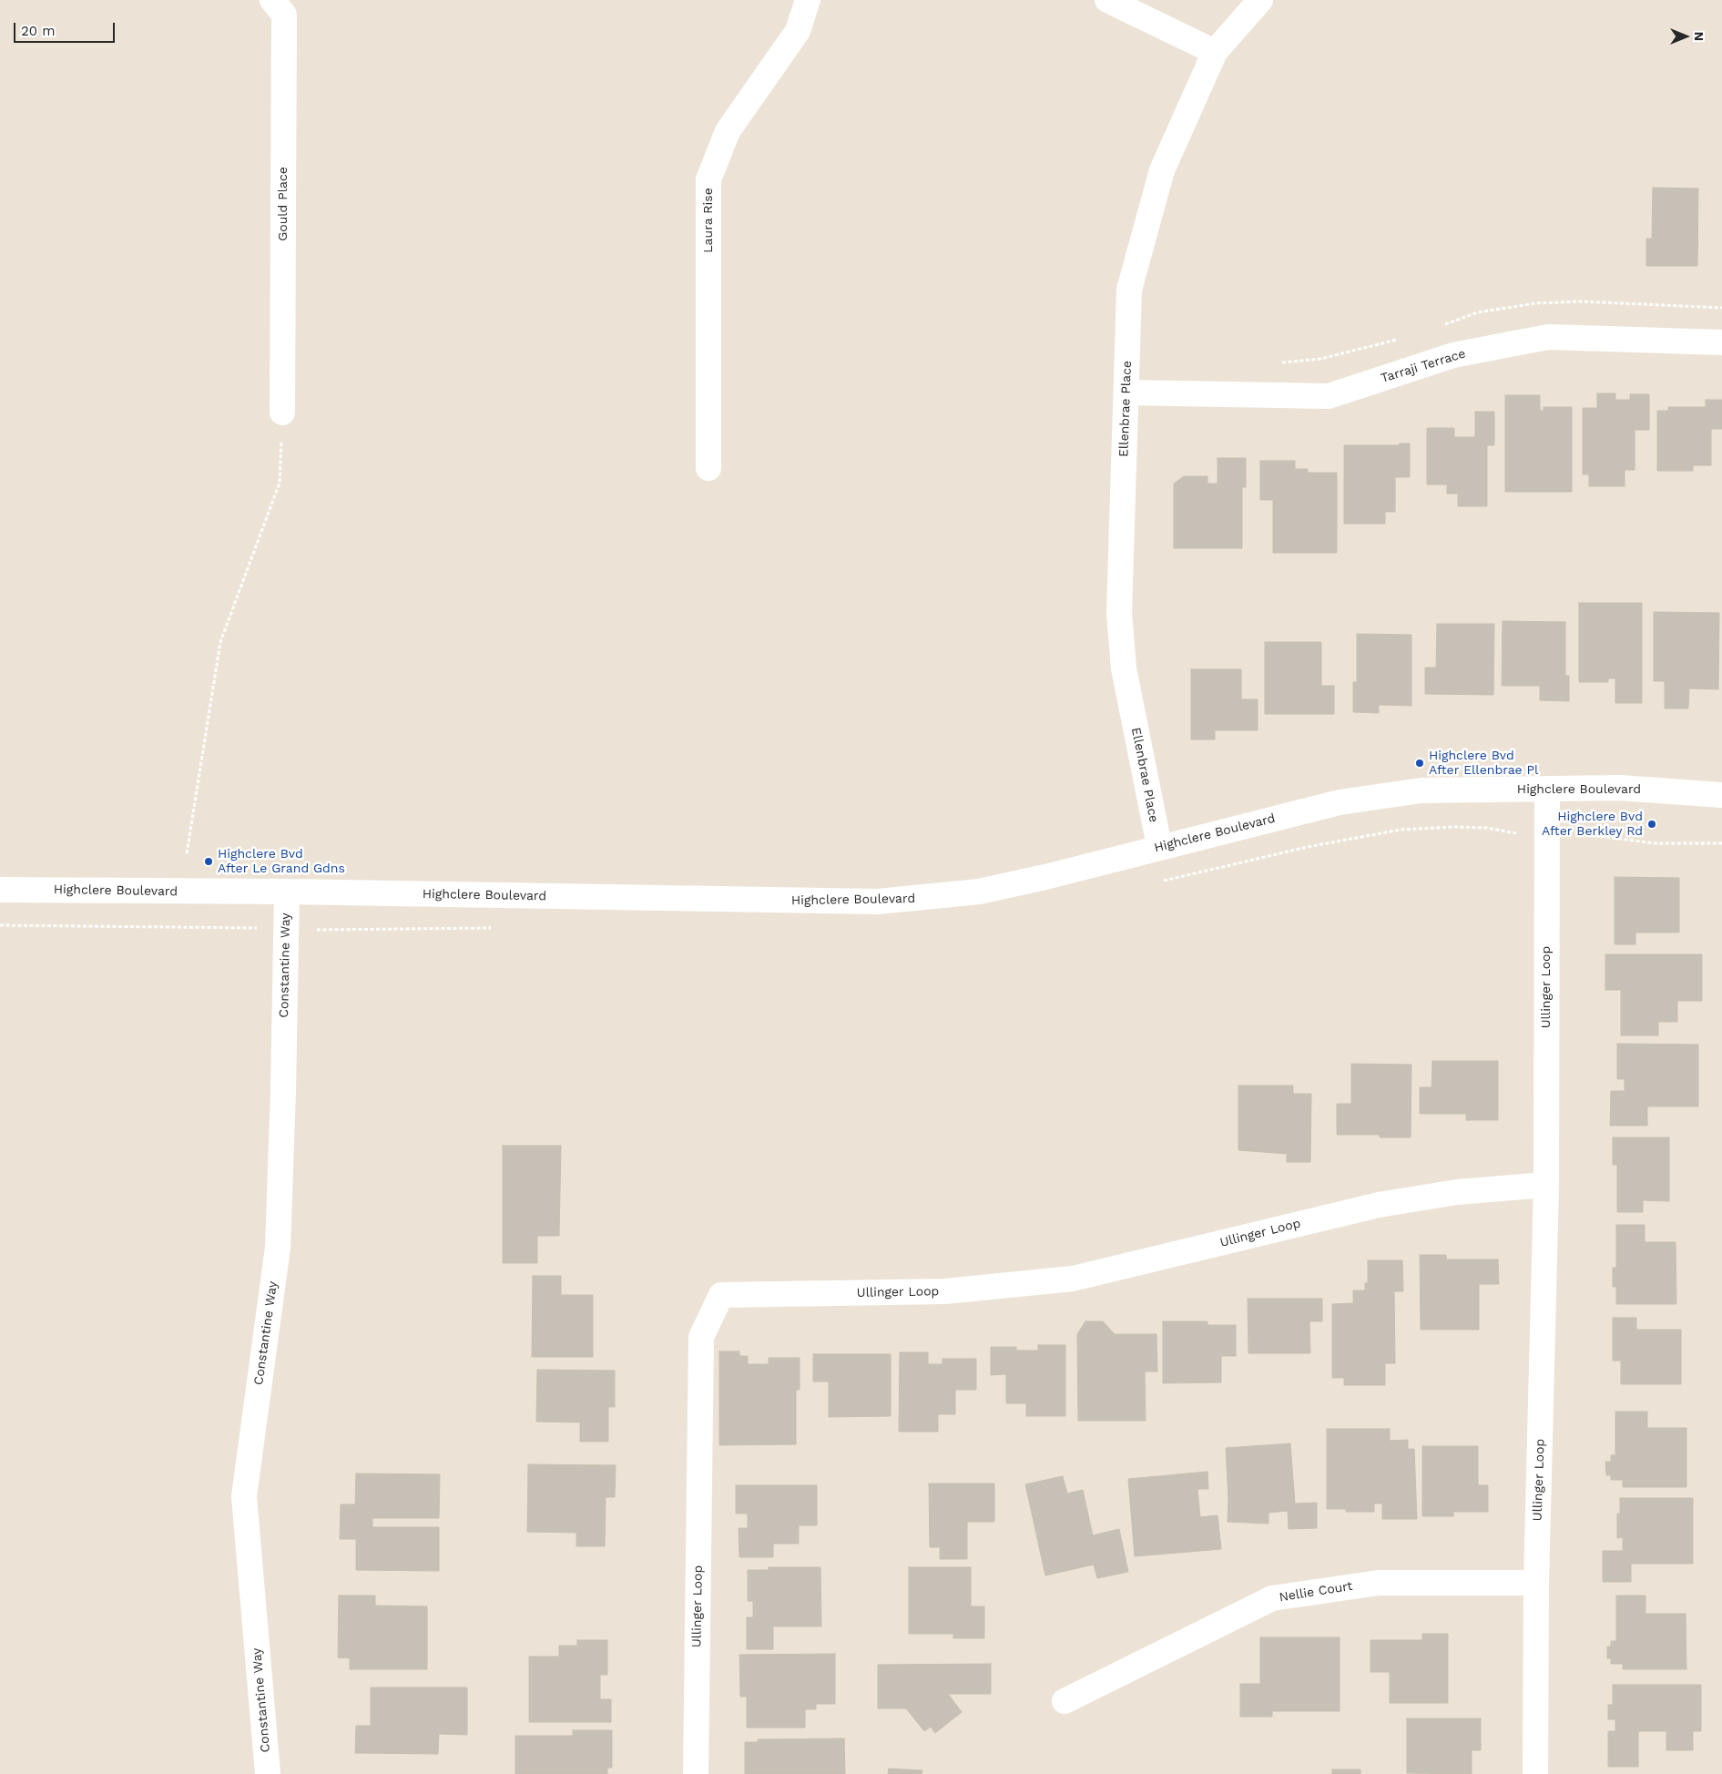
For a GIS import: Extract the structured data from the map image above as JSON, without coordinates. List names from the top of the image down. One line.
{"streets":{"street":["Gould Place","Laura Rise","Tarraji Terrace","Ellenbrae Place","Highclere Boulevard","Constantine Way","Ullinger Loop","Nellie Court"]},"crossings":[["Tarraji Terrace","Ellenbrae Place"],["Ellenbrae Place","Highclere Boulevard"],["Highclere Boulevard","Constantine Way"],["Highclere Boulevard","Ullinger Loop"],["Ullinger Loop","Nellie Court"]],"places":["Highclere Bvd After Ellenbrae Pl","Highclere Bvd After Berkley Rd","Highclere Bvd After Le Grand Gdns"],"scale_bar":"20 m","north":"right"}
